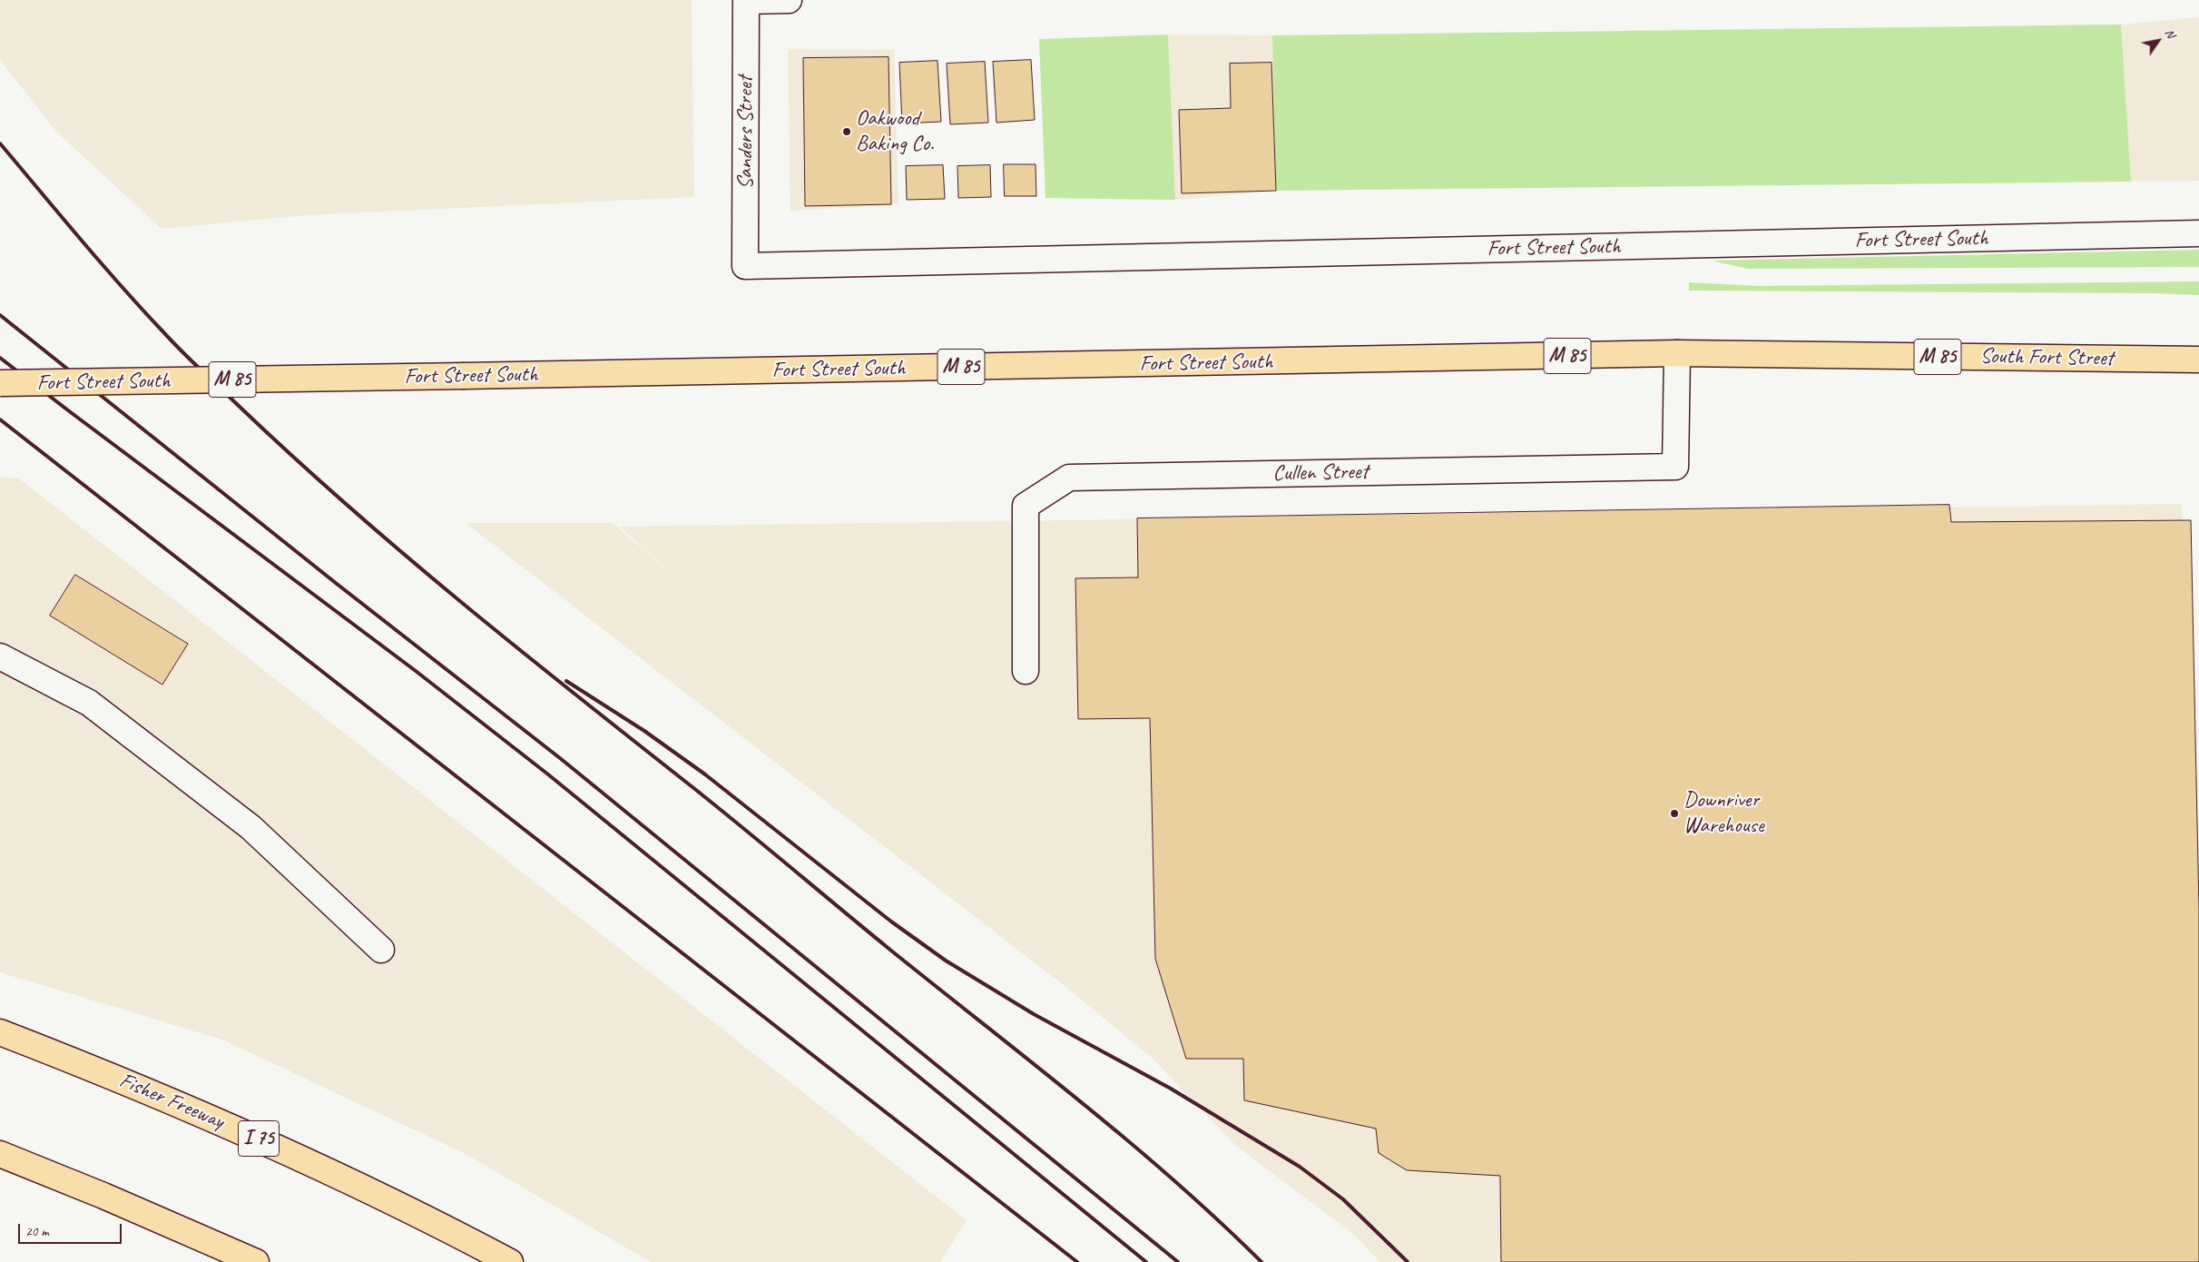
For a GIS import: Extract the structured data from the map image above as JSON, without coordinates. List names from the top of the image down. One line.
{"streets":{"main road":["Fort Street South","M 85","South Fort Street","Fisher Freeway","I 75"],"street":["Sanders Street","Cullen Street"]},"crossings":[["Sanders Street","Fort Street South"],["Fort Street South","South Fort Street"],["Fort Street South","Cullen Street"],["South Fort Street","Cullen Street"]],"places":["Oakwood Baking Co.","Downriver Warehouse"],"scale_bar":"20 m","north":"top right"}
